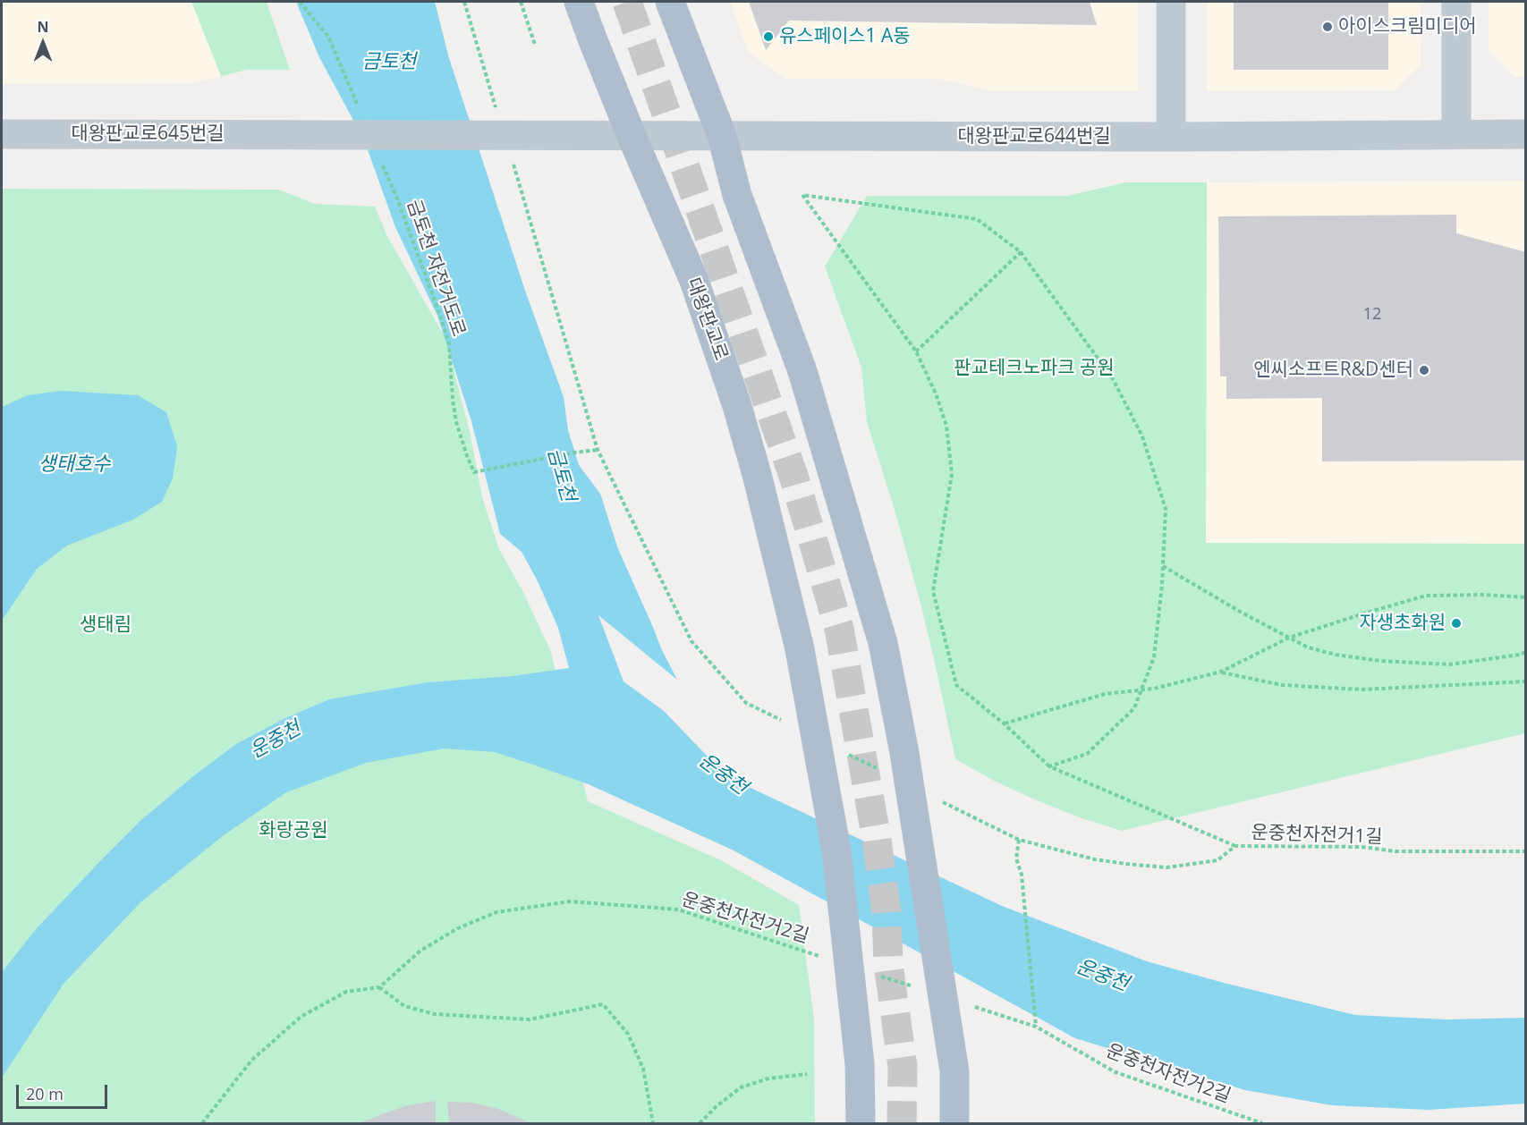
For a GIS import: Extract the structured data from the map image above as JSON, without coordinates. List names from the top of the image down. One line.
{"streets":{"main road":["대왕판교로"],"street":["대왕판교로645번길","대왕판교로644번길"],"path":["금토천 자전거도로","운중천자전거1길","운중천자전거2길"]},"crossings":[["대왕판교로645번길","대왕판교로644번길"],["대왕판교로644번길","대왕판교로"],["운중천자전거1길","운중천자전거2길"]],"water":["금토천","생태호수","운중천"],"parks":["판교테크노파크 공원","생태림","화랑공원"],"places":["아이스크림미디어","유스페이스1 A동","엔씨소프트R&D센터","자생초화원"],"house_numbers":["12"],"scale_bar":"20 m","north":"top"}
